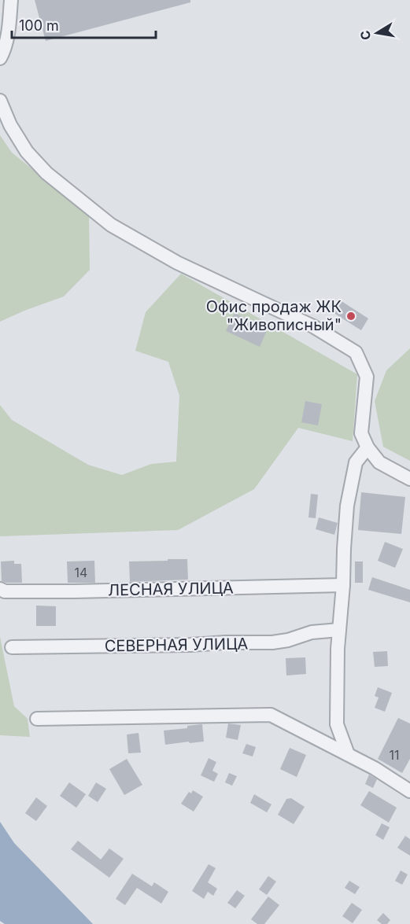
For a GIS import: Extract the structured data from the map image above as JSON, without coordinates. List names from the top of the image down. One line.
{"streets":{"street":["ЛЕСНАЯ УЛИЦА","СЕВЕРНАЯ УЛИЦА"]},"places":["Офис продаж ЖК \"Живописный\""],"house_numbers":["14","11"],"scale_bar":"100 m","north":"left"}
